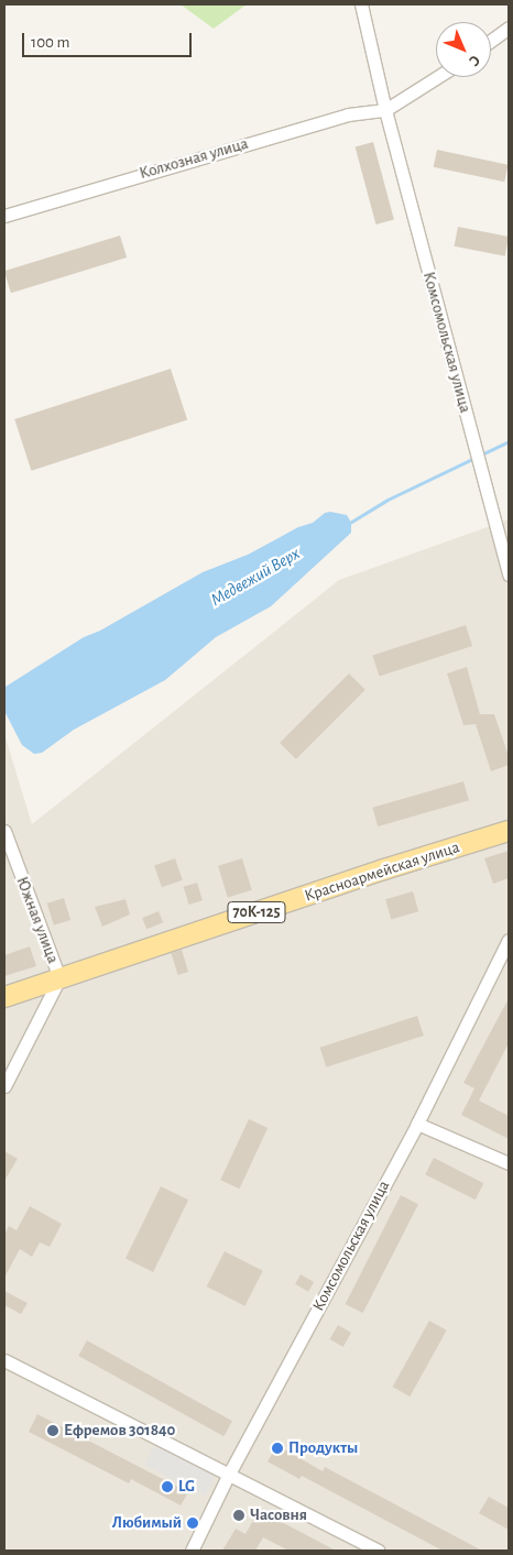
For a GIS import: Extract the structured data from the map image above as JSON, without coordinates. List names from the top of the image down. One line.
{"streets":{"main road":["Красноармейская улица","70К-125"],"street":["Колхозная улица","Комсомольская улица","Южная улица"]},"crossings":[["Колхозная улица","Комсомольская улица"],["Красноармейская улица","Южная улица"]],"water":["Медвежий Верх"],"places":["Ефремов 301840","Продукты","LG","Часовня","Любимый"],"scale_bar":"100 m","north":"bottom right"}
